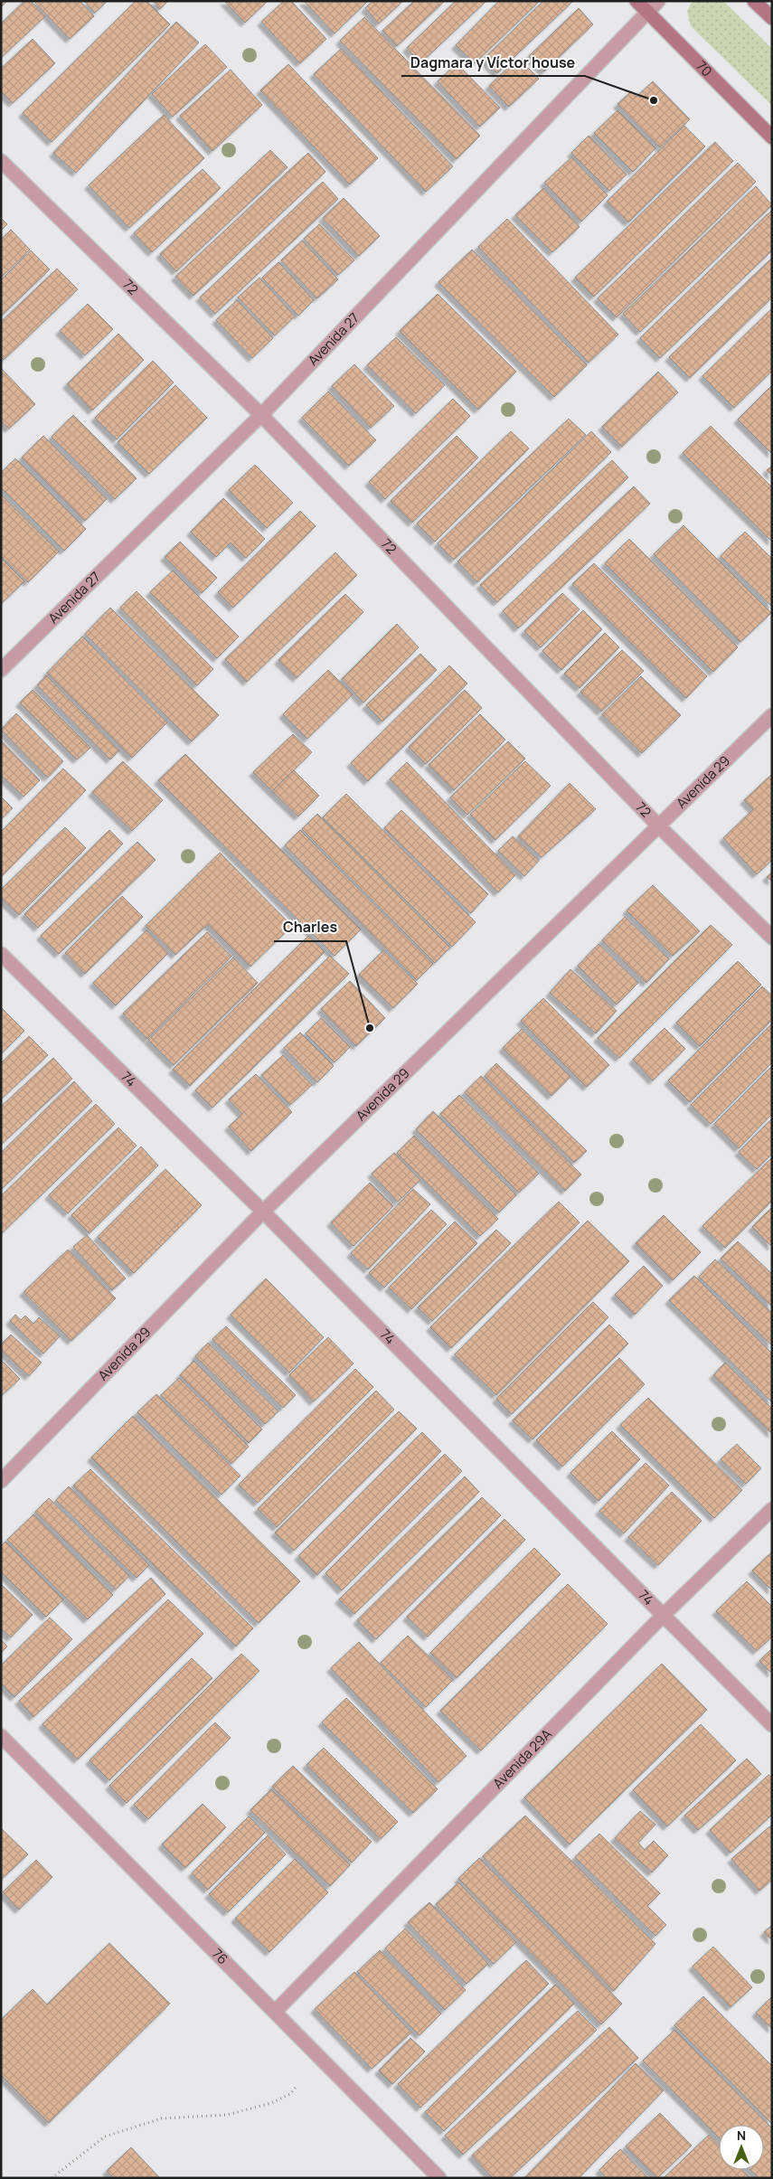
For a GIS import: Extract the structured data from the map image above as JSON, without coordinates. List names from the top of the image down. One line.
{"streets":{"main road":["70"],"street":["72","Avenida 27","Avenida 29","74","Avenida 29A","76"]},"crossings":[["70","Avenida 27"],["72","Avenida 27"],["72","Avenida 29"],["Avenida 29","74"],["74","Avenida 29A"],["Avenida 29A","76"]],"places":["Dagmara y Víctor house","Charles"],"north":"top"}
